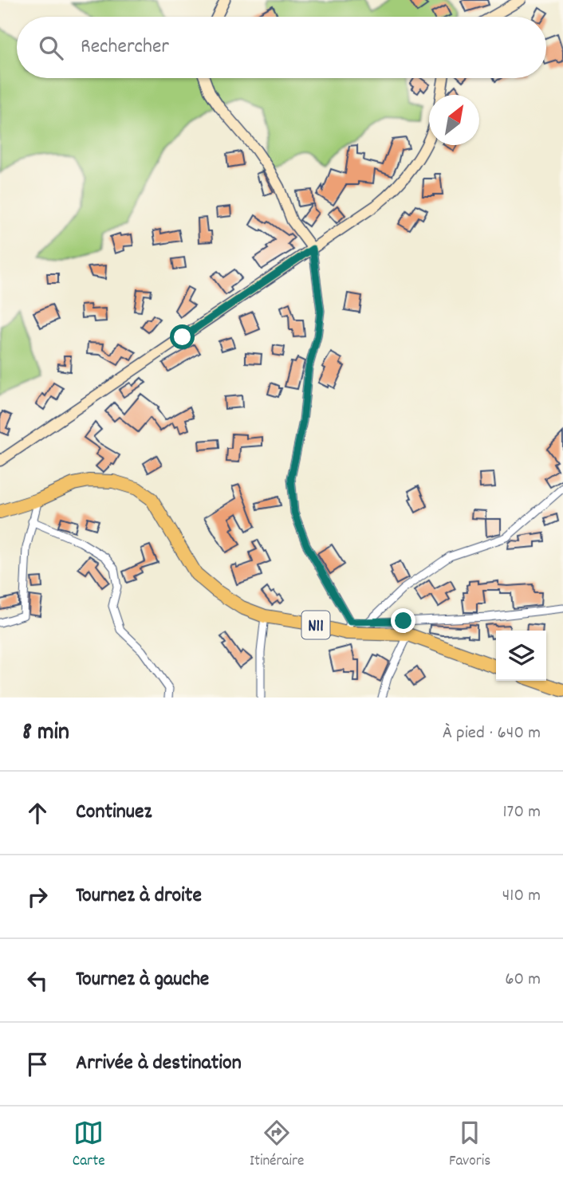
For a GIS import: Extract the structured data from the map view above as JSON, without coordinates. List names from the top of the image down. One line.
{"streets":{"highway":["N11"]},"north":"top right","page":{"search":"Rechercher","heading":["8 min","À pied · 640 m"],"list":[["Continuez","170 m"],["Tournez à droite","410 m"],["Tournez à gauche","60 m"],"Arrivée à destination"],"nav":["Carte","Itinéraire","Favoris"]}}
